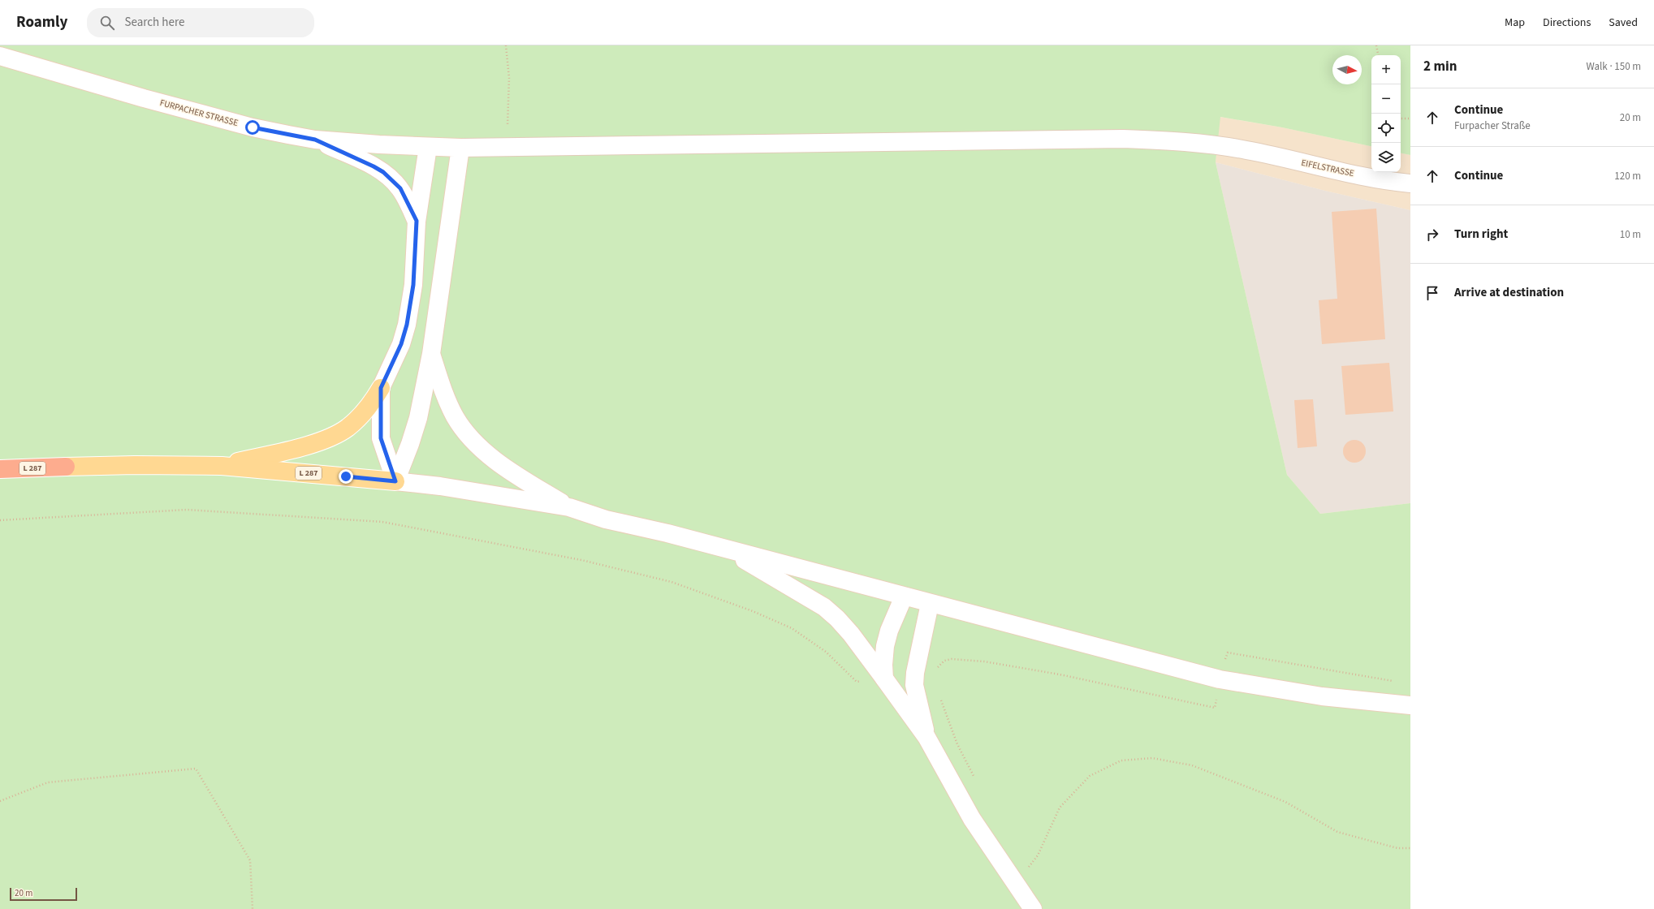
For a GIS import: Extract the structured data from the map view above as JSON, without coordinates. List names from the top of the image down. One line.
{"streets":{"highway":["L 287"],"main road":["FURPACHER STRASSE","EIFELSTRASSE"]},"crossings":[["FURPACHER STRASSE","EIFELSTRASSE"]],"scale_bar":"20 m","north":"right","page":{"header":"Roamly","search":"Search here","nav":["Map","Directions","Saved"],"heading":["2 min","Walk · 150 m"],"map_buttons":["+","−"],"list":[["Continue","Furpacher Straße","20 m"],["Continue","120 m"],["Turn right","10 m"],"Arrive at destination"],"scale":"20 m"}}
